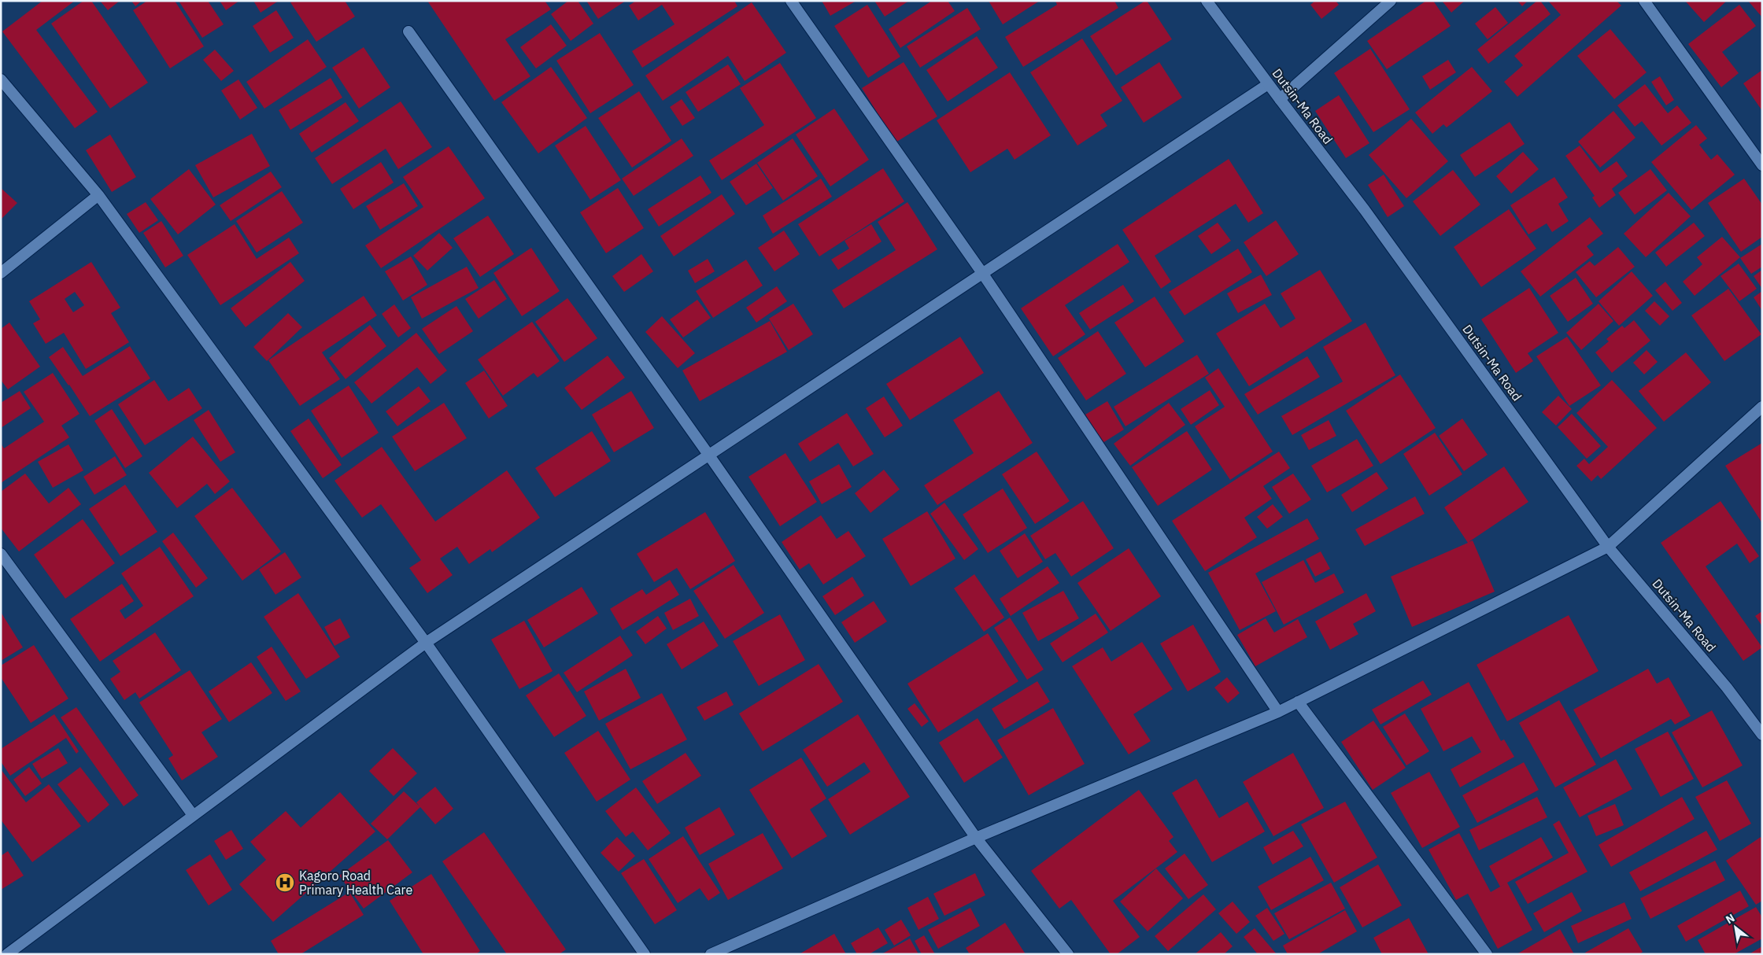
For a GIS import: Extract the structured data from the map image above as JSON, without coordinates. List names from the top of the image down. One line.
{"streets":{"street":["Dutsin-Ma Road"]},"places":{"hospital":["Kagoro Road Primary Health Care"]},"north":"top left"}
